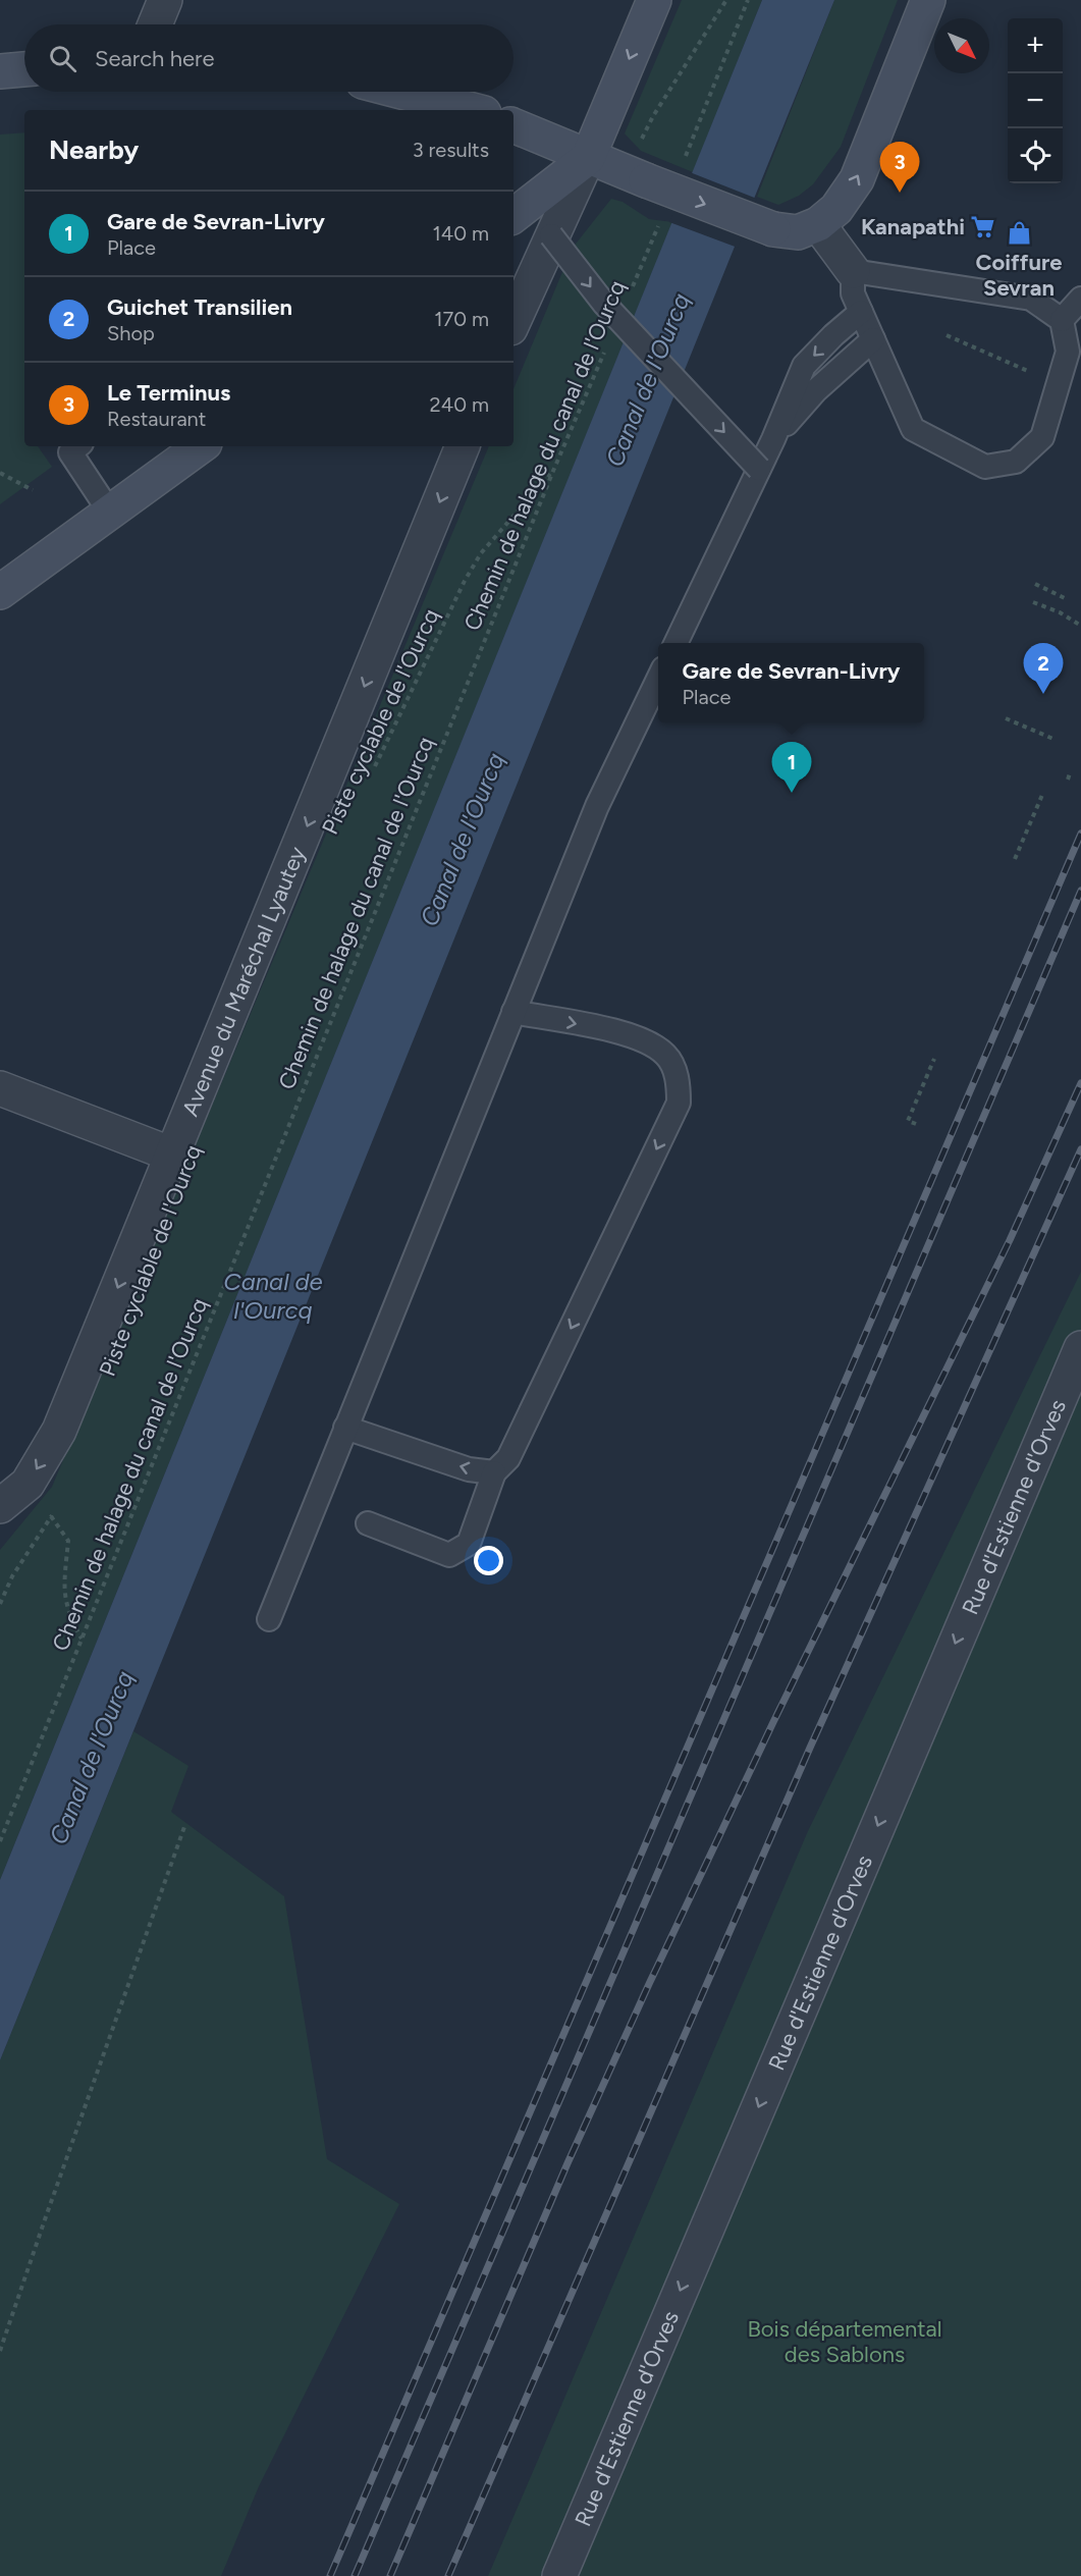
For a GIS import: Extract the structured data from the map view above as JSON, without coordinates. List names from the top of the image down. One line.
{"streets":{"street":["Avenue du Maréchal Lyautey","Rue d'Estienne d'Orves"],"path":["Chemin de halage du canal de l'Ourcq","Piste cyclable de l'Ourcq"]},"crossings":[["Chemin de halage du canal de l'Ourcq","Piste cyclable de l'Ourcq"]],"one_way":["Avenue du Maréchal Lyautey","Rue d'Estienne d'Orves"],"water":["Canal de l'Ourcq"],"parks":["Bois départemental des Sablons"],"places":{"supermarket":["Kanapathi"],"shop":["Coiffure Sevran"]},"north":"bottom right","page":{"map_buttons":["+","−"],"search":"Search here","heading":["Nearby","3 results"],"pins":["3","2","1"],"list":[{"mark":"1","name":"Gare de Sevran-Livry","note":"Place","value":"140 m"},{"mark":"2","name":"Guichet Transilien","note":"Shop","value":"170 m"},{"mark":"3","name":"Le Terminus","note":"Restaurant","value":"240 m"}],"popup":["Gare de Sevran-Livry","Place"]}}
